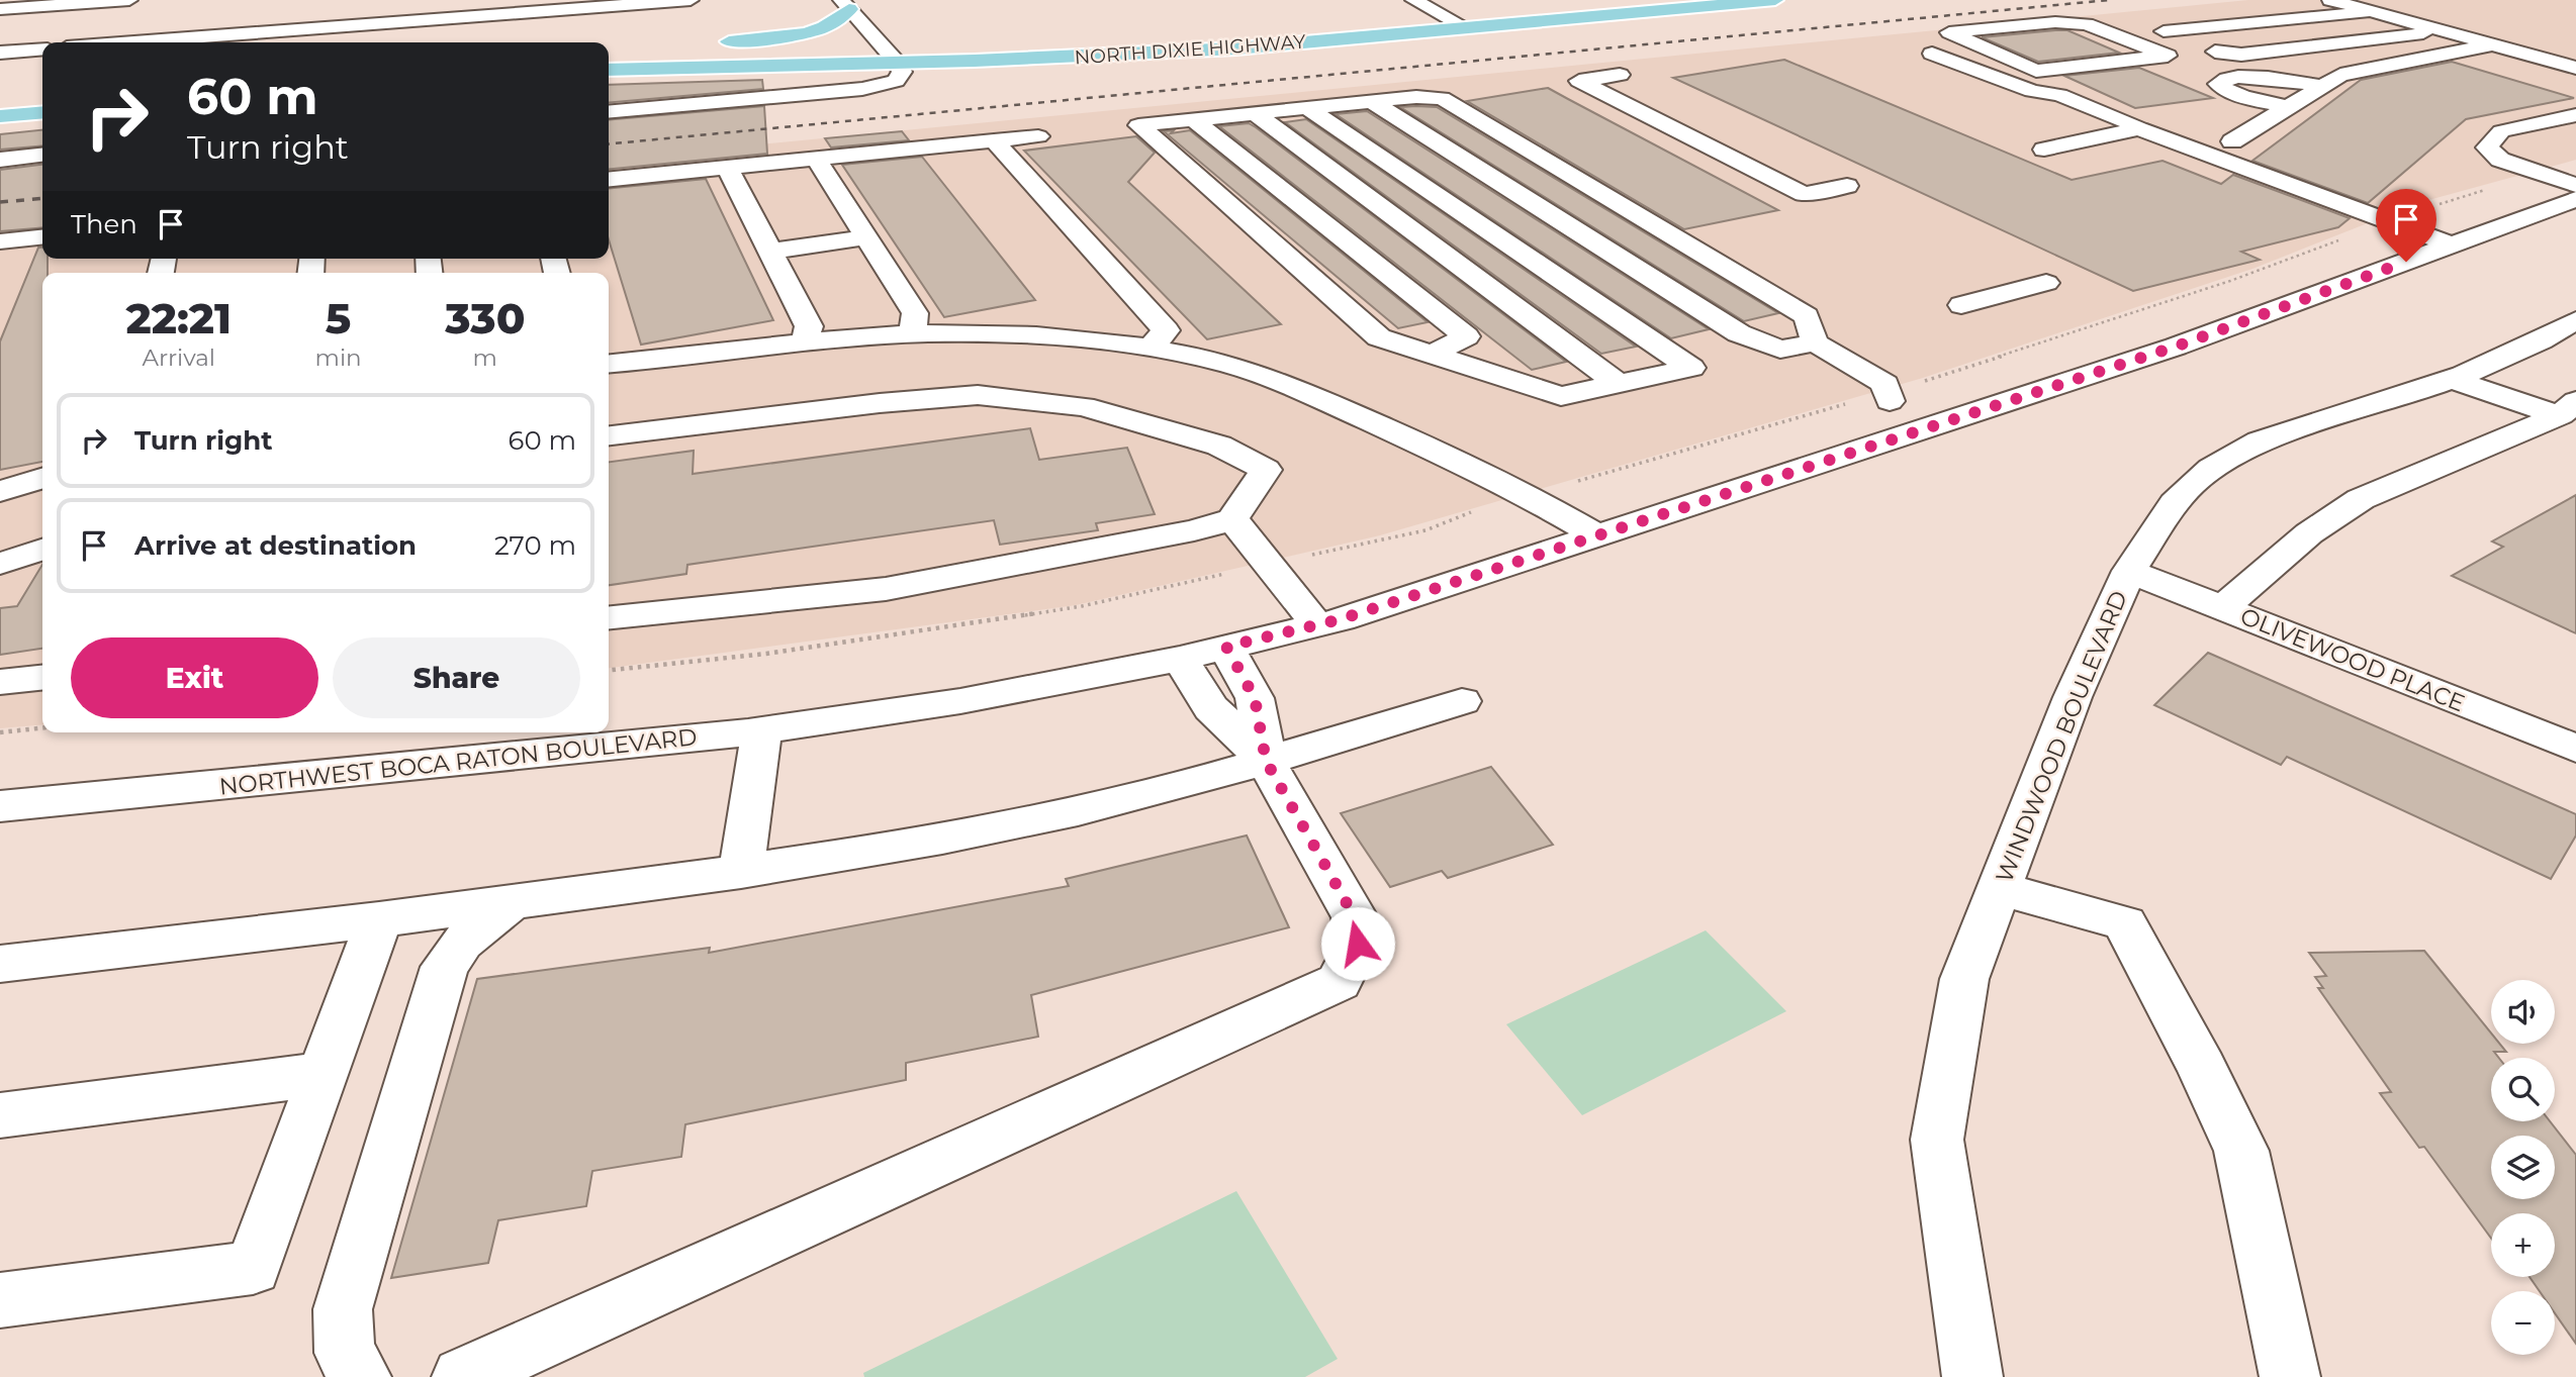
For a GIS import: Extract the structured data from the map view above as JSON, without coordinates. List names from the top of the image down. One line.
{"streets":{"main road":["NORTH DIXIE HIGHWAY"],"street":["OLIVEWOOD PLACE","WINDWOOD BOULEVARD","NORTHWEST BOCA RATON BOULEVARD"]},"crossings":[["OLIVEWOOD PLACE","WINDWOOD BOULEVARD"]],"page":{"turn":["60 m","Turn right"],"then":"Then","eta":["22:21","Arrival","5","min","330","m"],"list":[{"name":"Turn right","value":"60 m"},{"name":"Arrive at destination","value":"270 m"}],"buttons":["Exit","Share"],"map_buttons":["+","−"]}}
